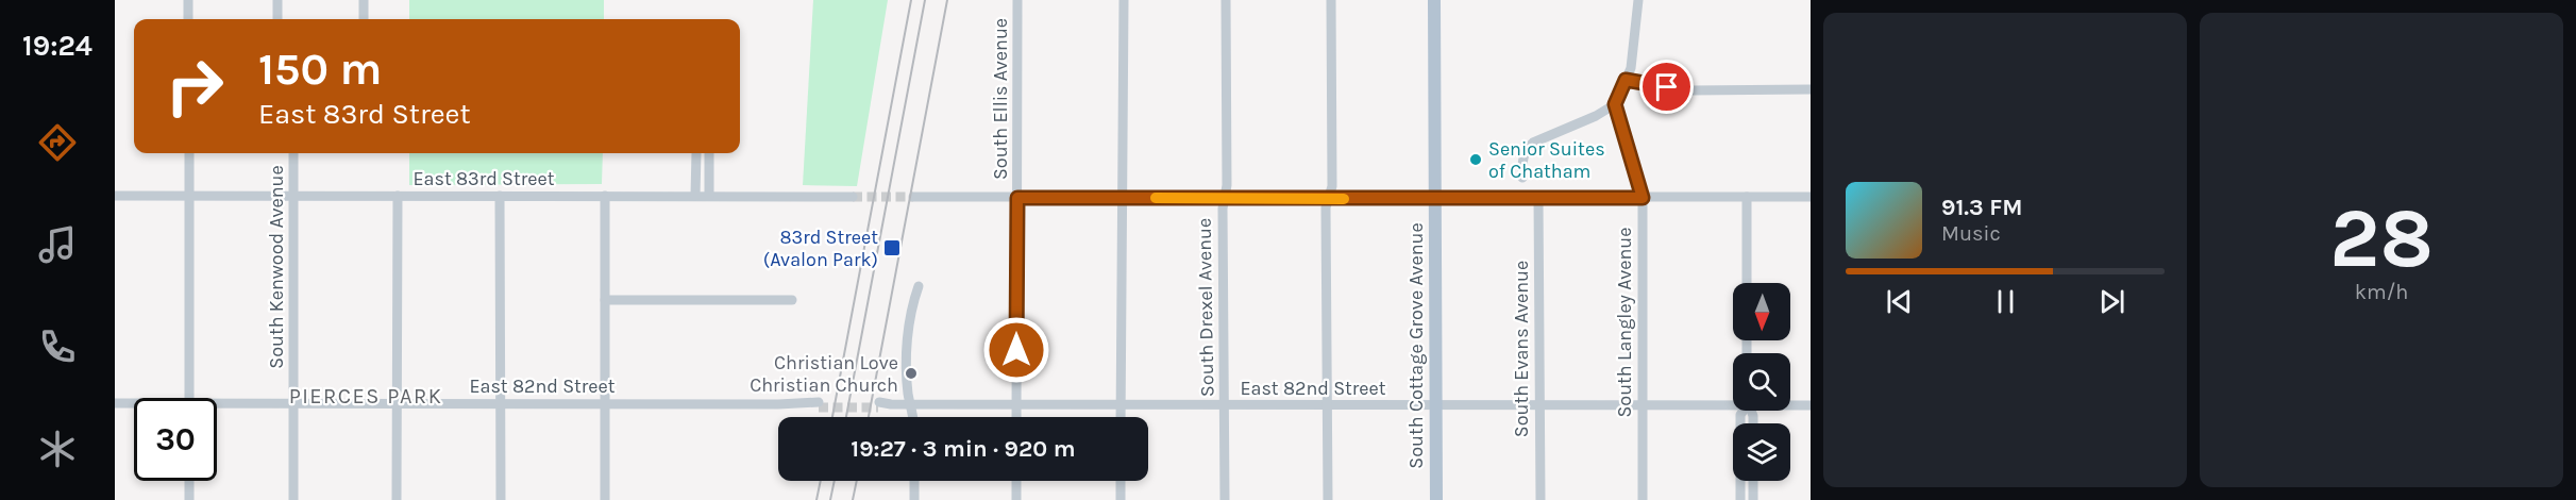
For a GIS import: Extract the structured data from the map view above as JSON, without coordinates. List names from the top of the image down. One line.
{"streets":{"main road":["South Cottage Grove Avenue"],"street":["South Ellis Avenue","East 83rd Street","South Kenwood Avenue","South Drexel Avenue","South Langley Avenue","South Evans Avenue","East 82nd Street"]},"crossings":[["South Ellis Avenue","East 82nd Street"],["East 83rd Street","South Kenwood Avenue"],["South Kenwood Avenue","East 82nd Street"],["South Drexel Avenue","East 82nd Street"],["South Langley Avenue","East 82nd Street"],["South Cottage Grove Avenue","East 82nd Street"],["South Evans Avenue","East 82nd Street"]],"districts":["PIERCES PARK"],"places":{"other":["Senior Suites of Chatham","Christian Love Christian Church"],"transit":["83rd Street (Avalon Park)"]},"north":"bottom","page":{"tabs":"19:24","tile":["28","km/h"],"turn":["150 m","East 83rd Street"],"song":["91.3 FM","Music"],"limit":"30","trip":"19:27 · 3 min · 920 m"}}
